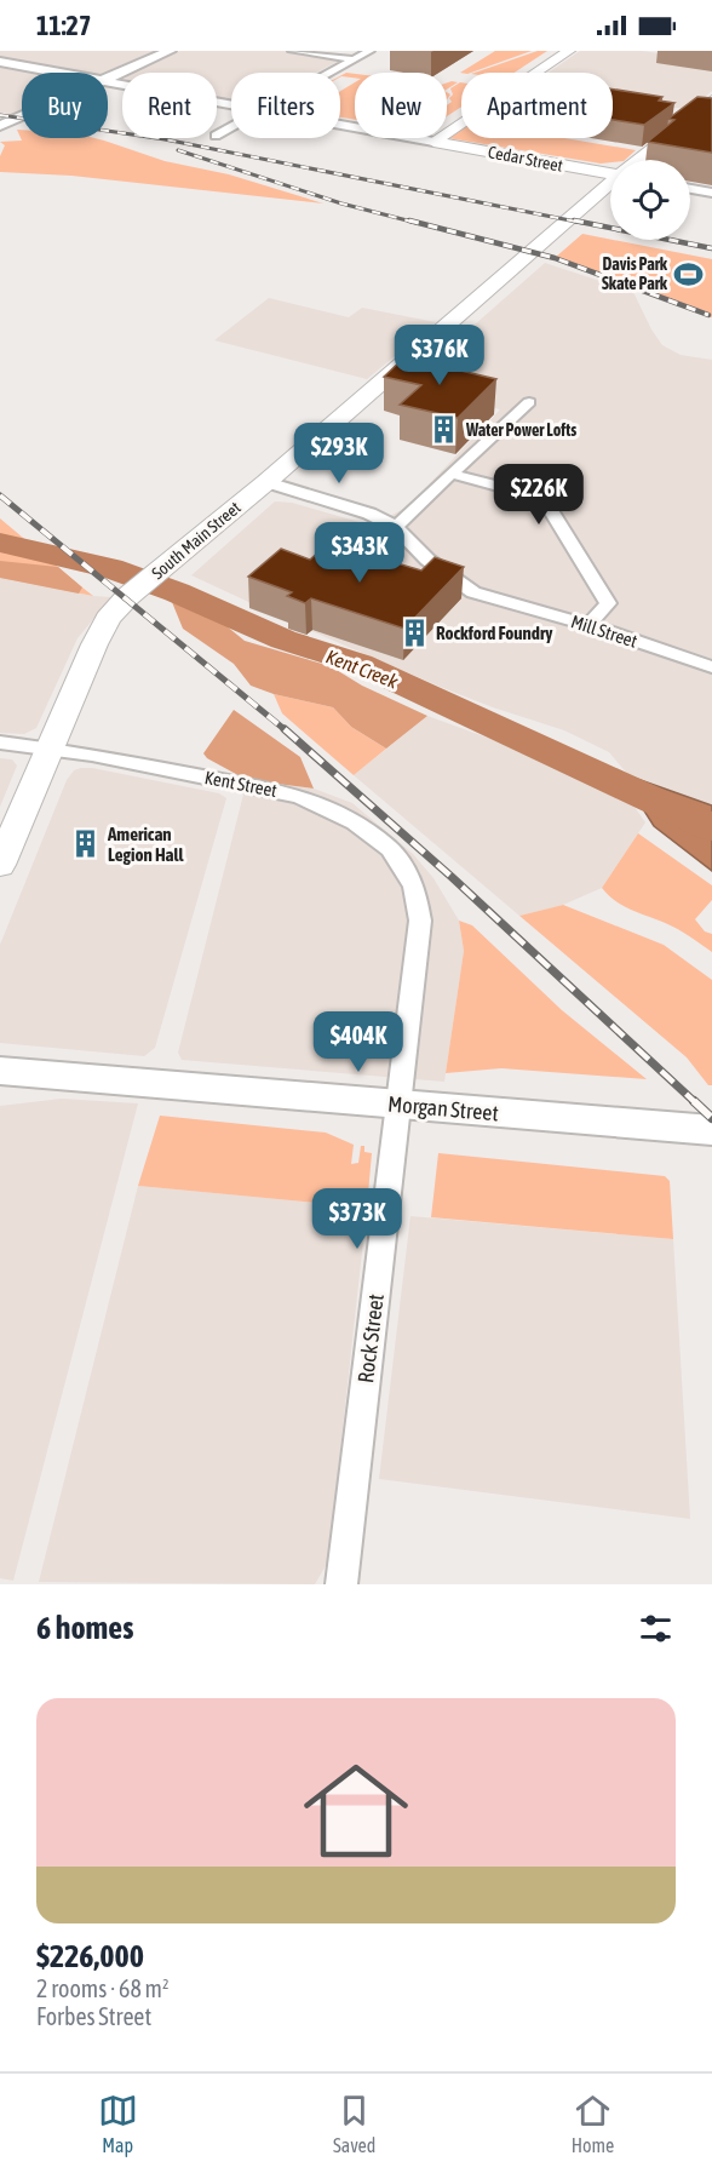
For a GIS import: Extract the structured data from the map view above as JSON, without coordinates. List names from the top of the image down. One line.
{"streets":{"main road":["Cedar Street","South Main Street","Morgan Street"],"street":["Mill Street","Kent Street","Rock Street"]},"crossings":[["South Main Street","Mill Street"],["South Main Street","Kent Street"],["Kent Street","Rock Street"],["Morgan Street","Rock Street"]],"water":["Kent Creek"],"places":{"sports":["Davis Park Skate Park"],"building":["Water Power Lofts","Rockford Foundry","American Legion Hall"]},"page":{"status":"11:27","chip":["Buy","Rent","Filters","New","Apartment"],"price":["$376K","$293K","$226K","$343K","$404K","$373K"],"heading":"6 homes","list":[{"name":"$226,000","note":"2 rooms · 68 m² · Forbes Street"}],"tabs":["Map","Saved","Home"]}}
